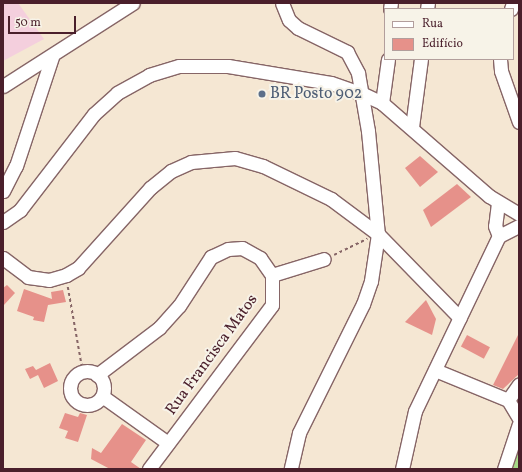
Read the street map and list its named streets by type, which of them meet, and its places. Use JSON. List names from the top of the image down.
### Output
{
  "streets": {
    "street": ["Rua Francisca Matos"]
  },
  "places": ["BR Posto 902"],
  "legend": ["Rua", "Edifício"],
  "scale_bar": "50 m"
}
